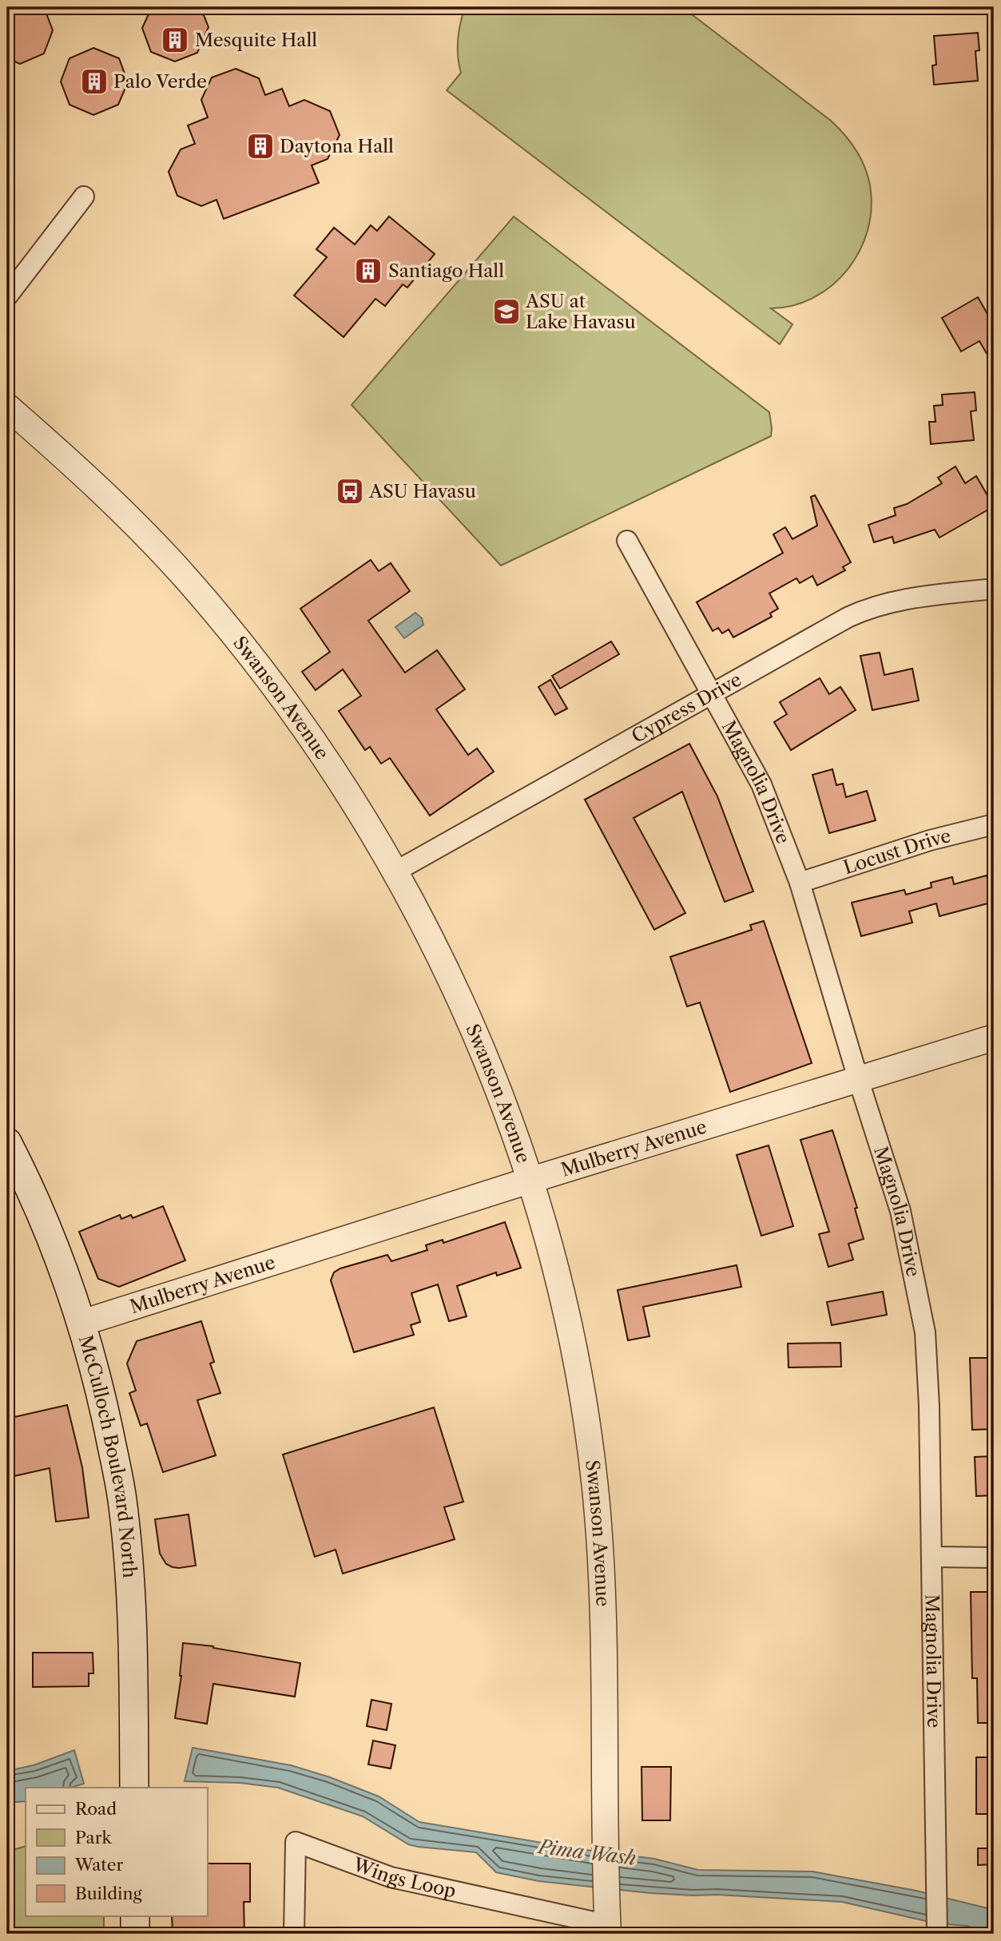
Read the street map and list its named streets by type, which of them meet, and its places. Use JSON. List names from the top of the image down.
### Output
{
  "streets": {
    "main road": ["McCulloch Boulevard North"],
    "street": [
      "Swanson Avenue",
      "Cypress Drive",
      "Magnolia Drive",
      "Locust Drive",
      "Mulberry Avenue",
      "Wings Loop"
    ]
  },
  "crossings": [
    ["Swanson Avenue", "Cypress Drive"],
    ["Swanson Avenue", "Mulberry Avenue"],
    ["Swanson Avenue", "Wings Loop"],
    ["Cypress Drive", "Magnolia Drive"],
    ["Magnolia Drive", "Locust Drive"],
    ["Magnolia Drive", "Mulberry Avenue"],
    ["Mulberry Avenue", "McCulloch Boulevard North"]
  ],
  "water": ["Pima Wash"],
  "places": {
    "building": [
      "Mesquite Hall",
      "Palo Verde",
      "Daytona Hall",
      "Santiago Hall"
    ],
    "school or university": ["ASU at Lake Havasu"],
    "bus stop": ["ASU Havasu"]
  },
  "legend": [
    "Road",
    "Park",
    "Water",
    "Building"
  ]
}
